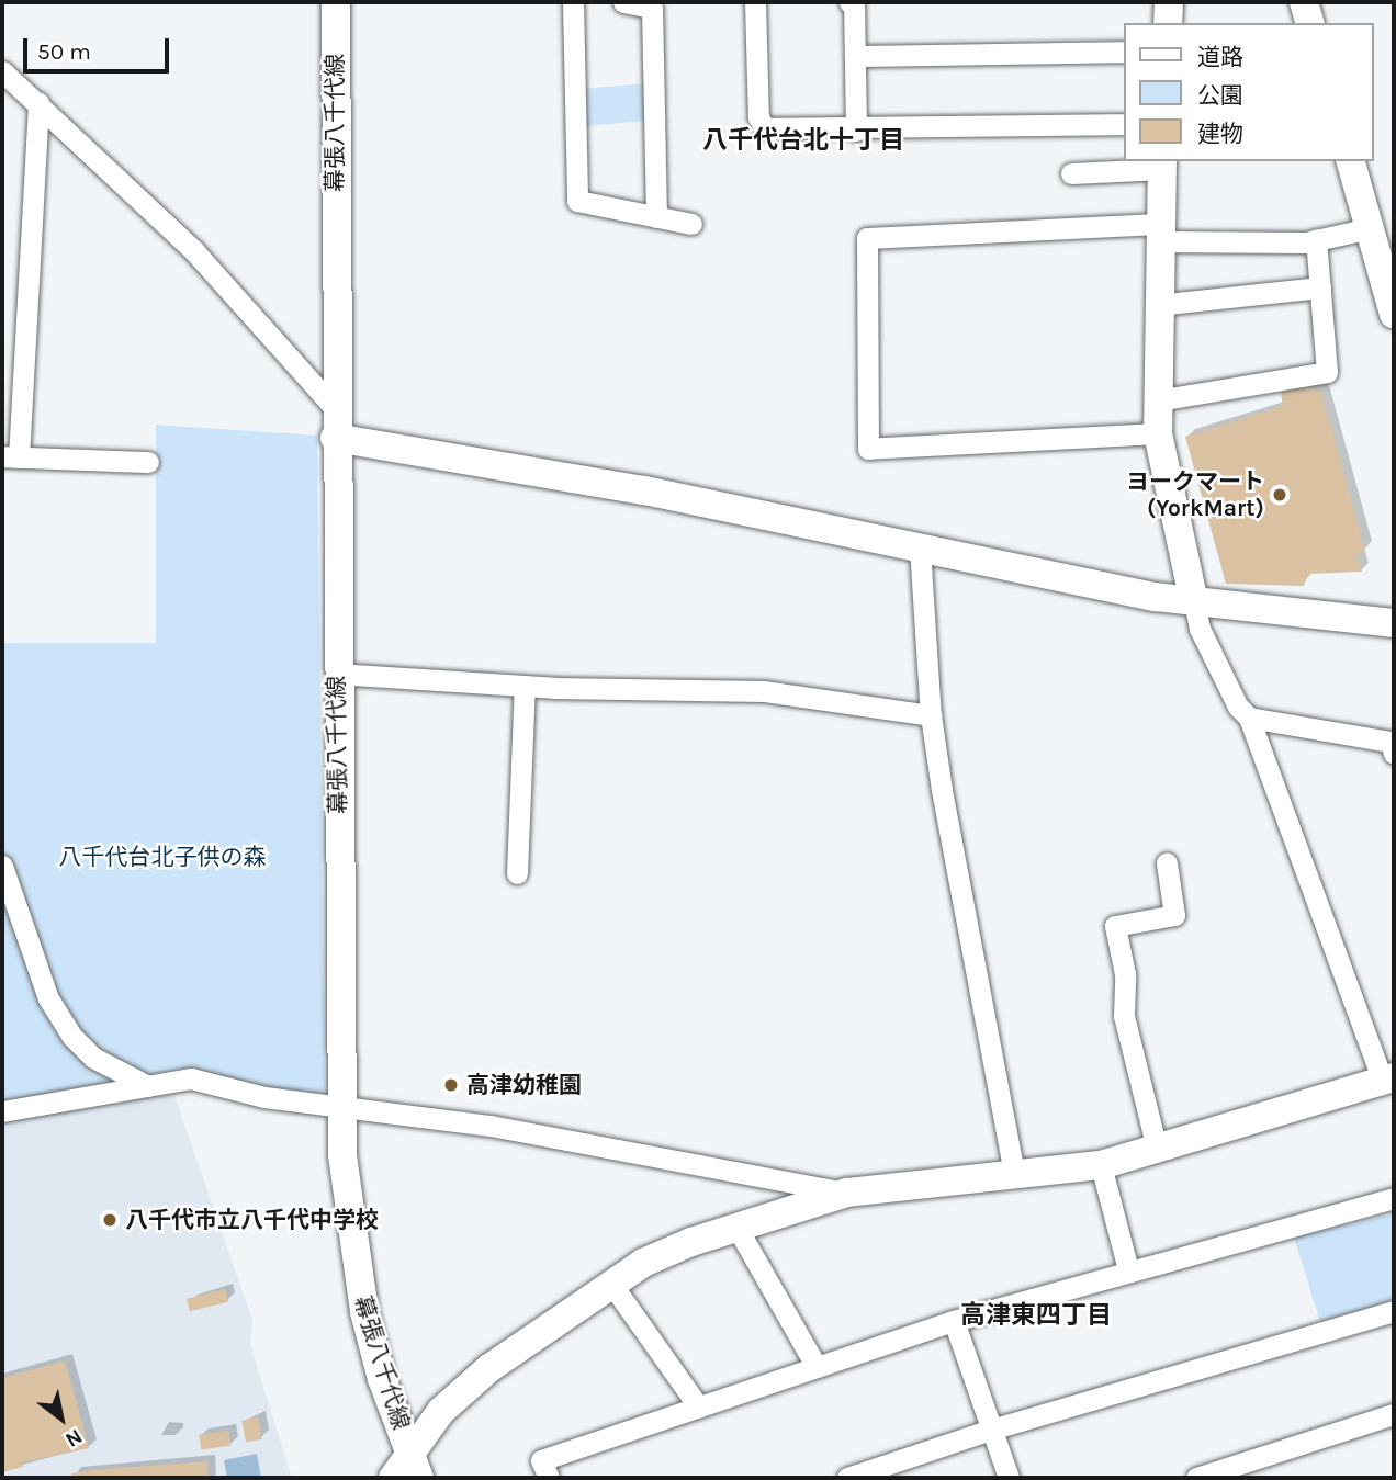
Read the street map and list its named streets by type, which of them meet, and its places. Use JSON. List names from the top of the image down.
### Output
{
  "streets": {
    "street": ["幕張八千代線"]
  },
  "districts": ["八千代台北十丁目", "高津東四丁目"],
  "parks": ["八千代台北子供の森"],
  "places": ["ヨークマート (YorkMart)", "高津幼稚園", "八千代市立八千代中学校"],
  "legend": ["道路", "公園", "建物"],
  "scale_bar": "50 m",
  "north": "bottom right"
}
